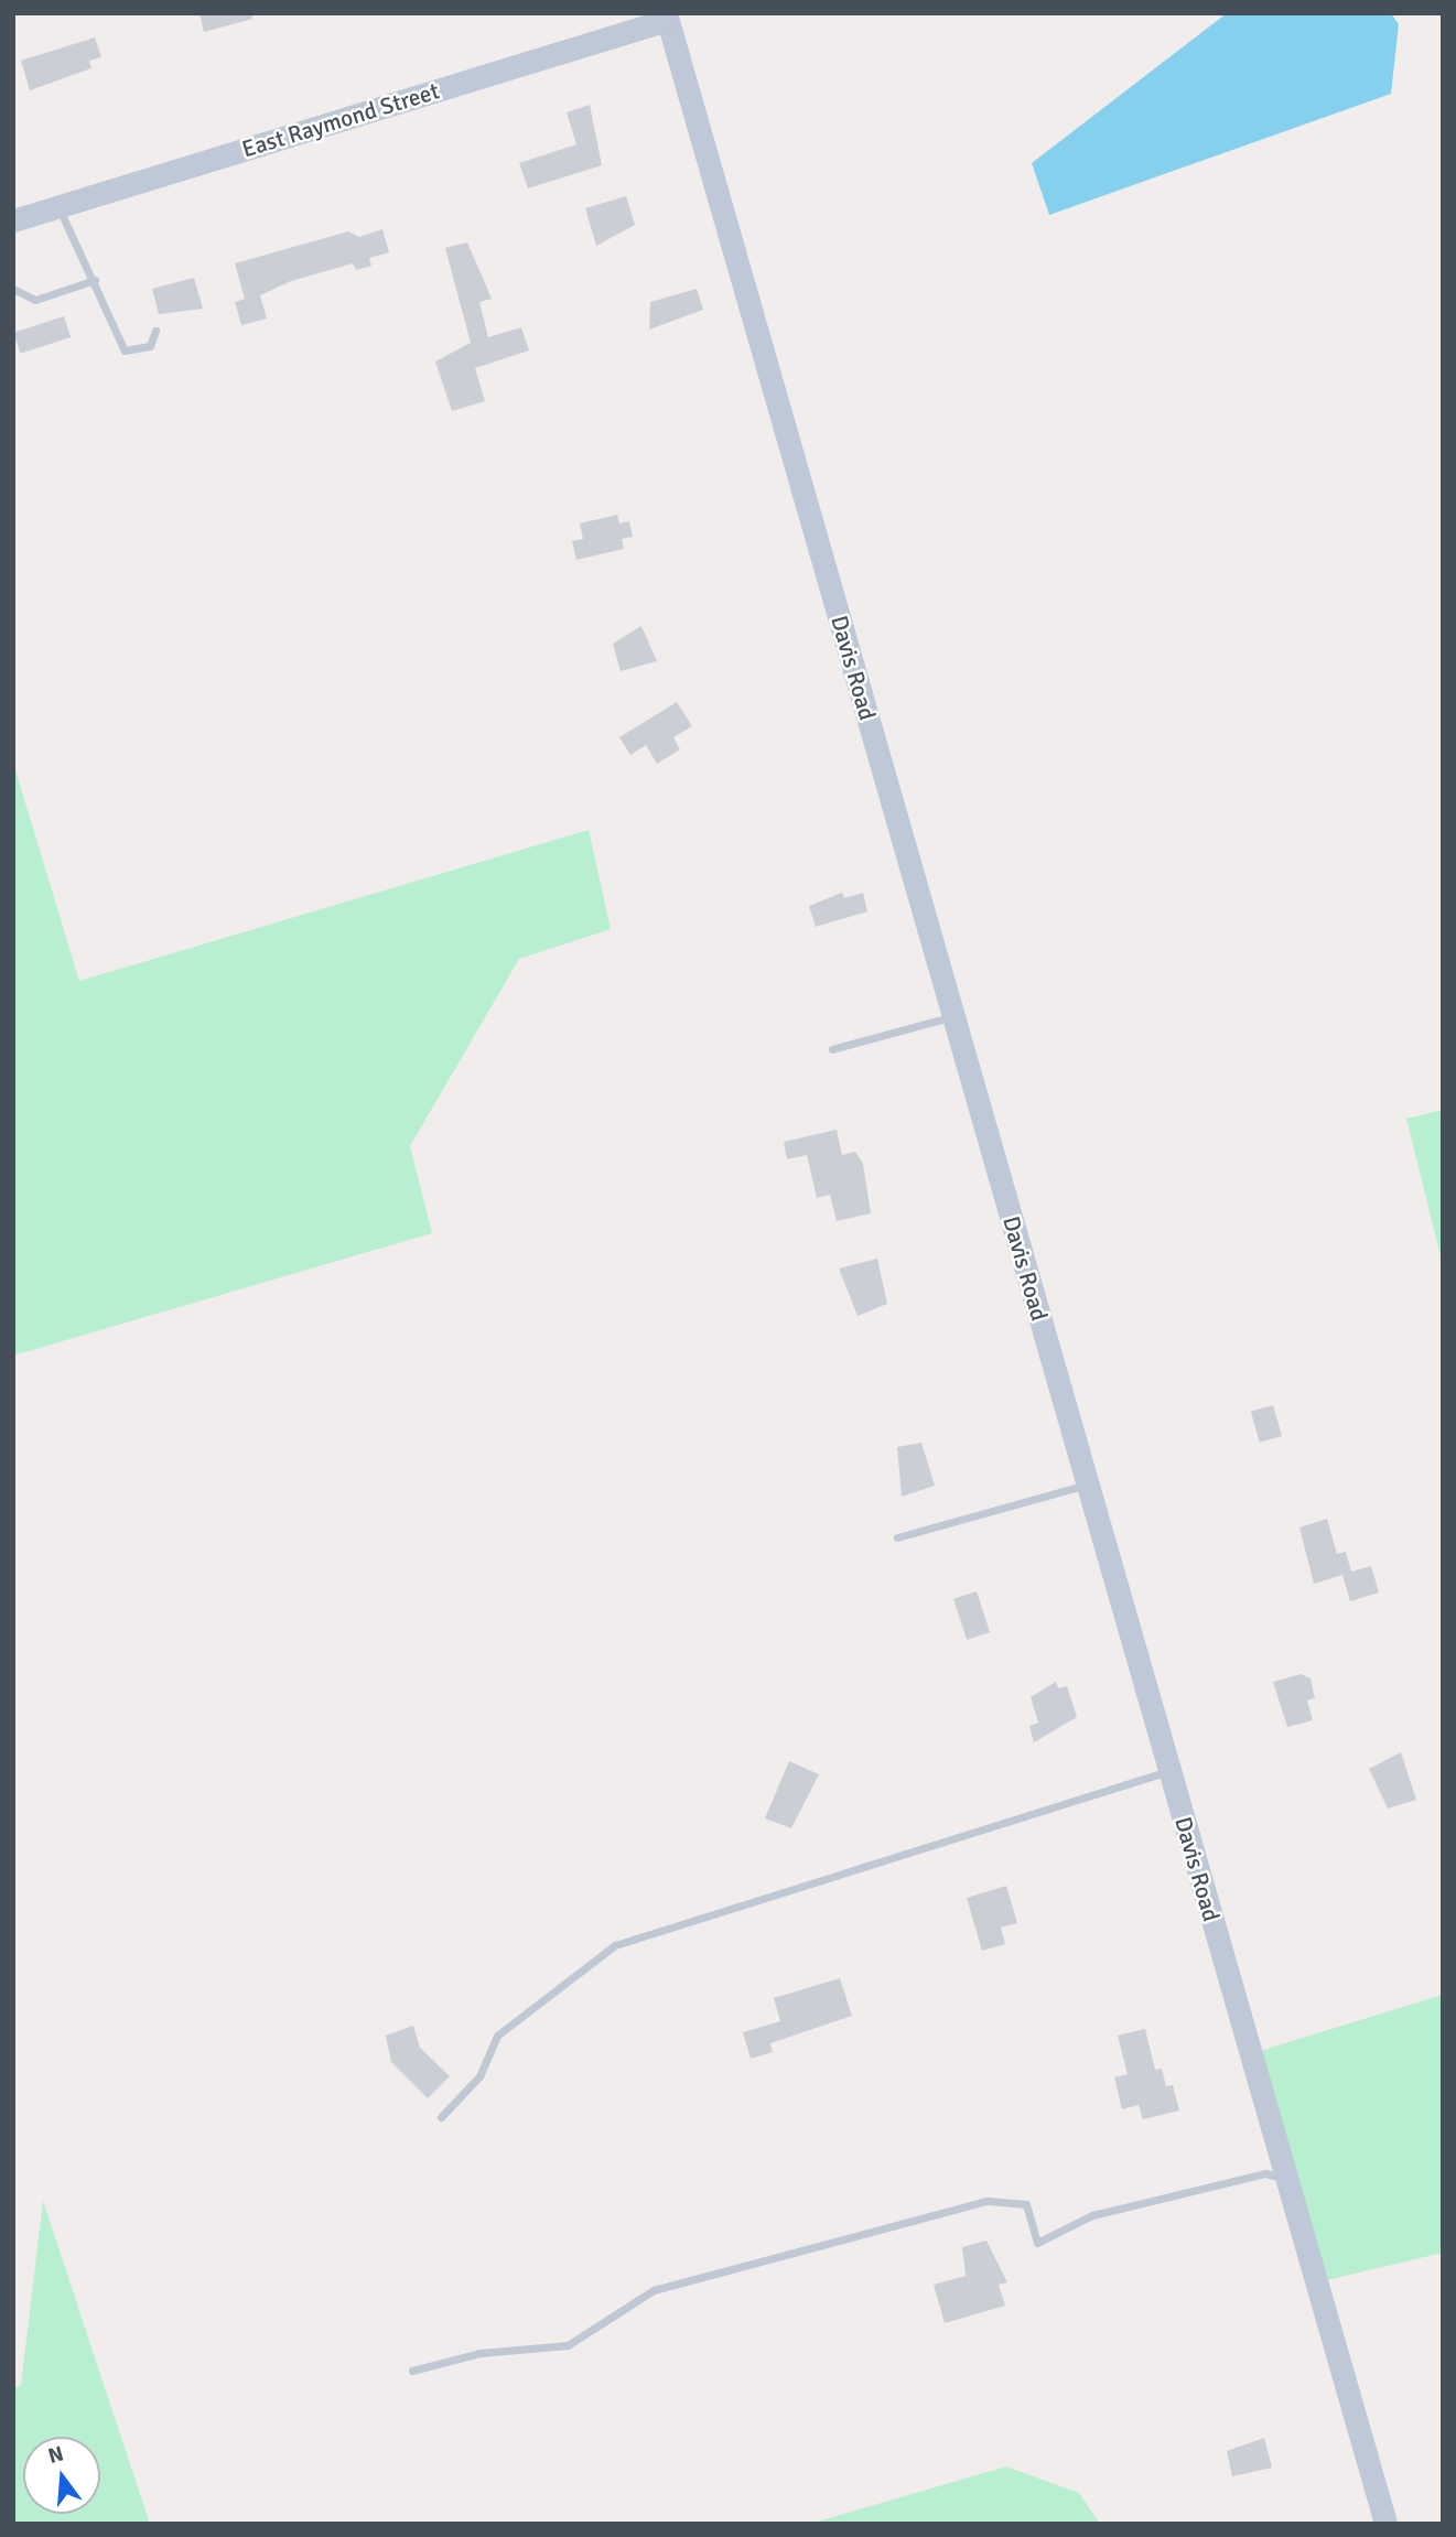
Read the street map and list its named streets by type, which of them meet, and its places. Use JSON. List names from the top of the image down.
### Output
{
  "streets": {
    "street": ["East Raymond Street", "Davis Road"]
  },
  "crossings": [
    ["East Raymond Street", "Davis Road"]
  ],
  "north": "top"
}
